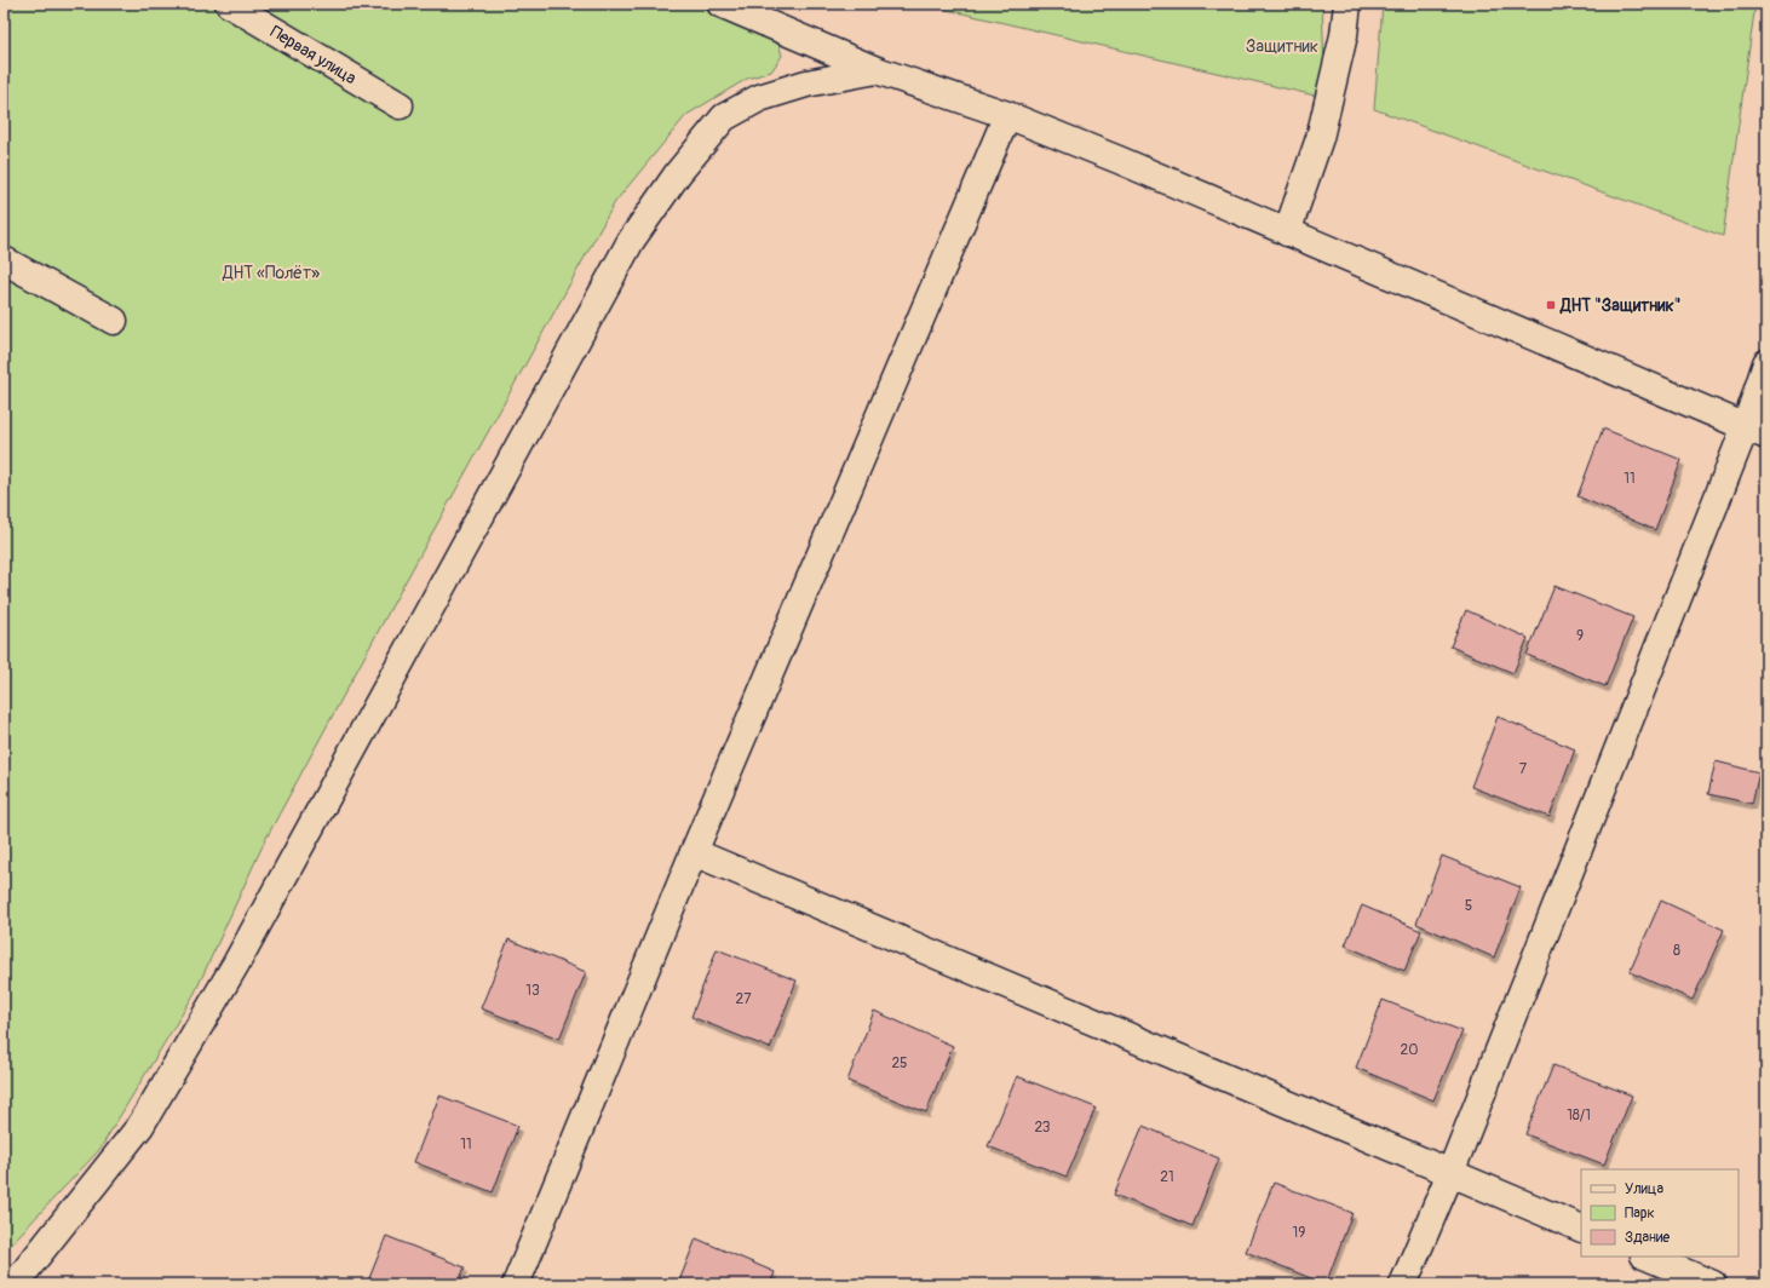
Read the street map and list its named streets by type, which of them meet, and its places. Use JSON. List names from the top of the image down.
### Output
{
  "streets": {
    "street": ["Первая улица"]
  },
  "parks": ["Защитник", "ДНТ «Полёт»"],
  "places": {
    "transit": ["ДНТ \"Защитник\""]
  },
  "house_numbers": [
    "11",
    "9",
    "7",
    "5",
    "8",
    "13",
    "27",
    "20",
    "25",
    "18/1",
    "23",
    "11",
    "21",
    "19"
  ],
  "legend": ["Улица", "Парк", "Здание"]
}
